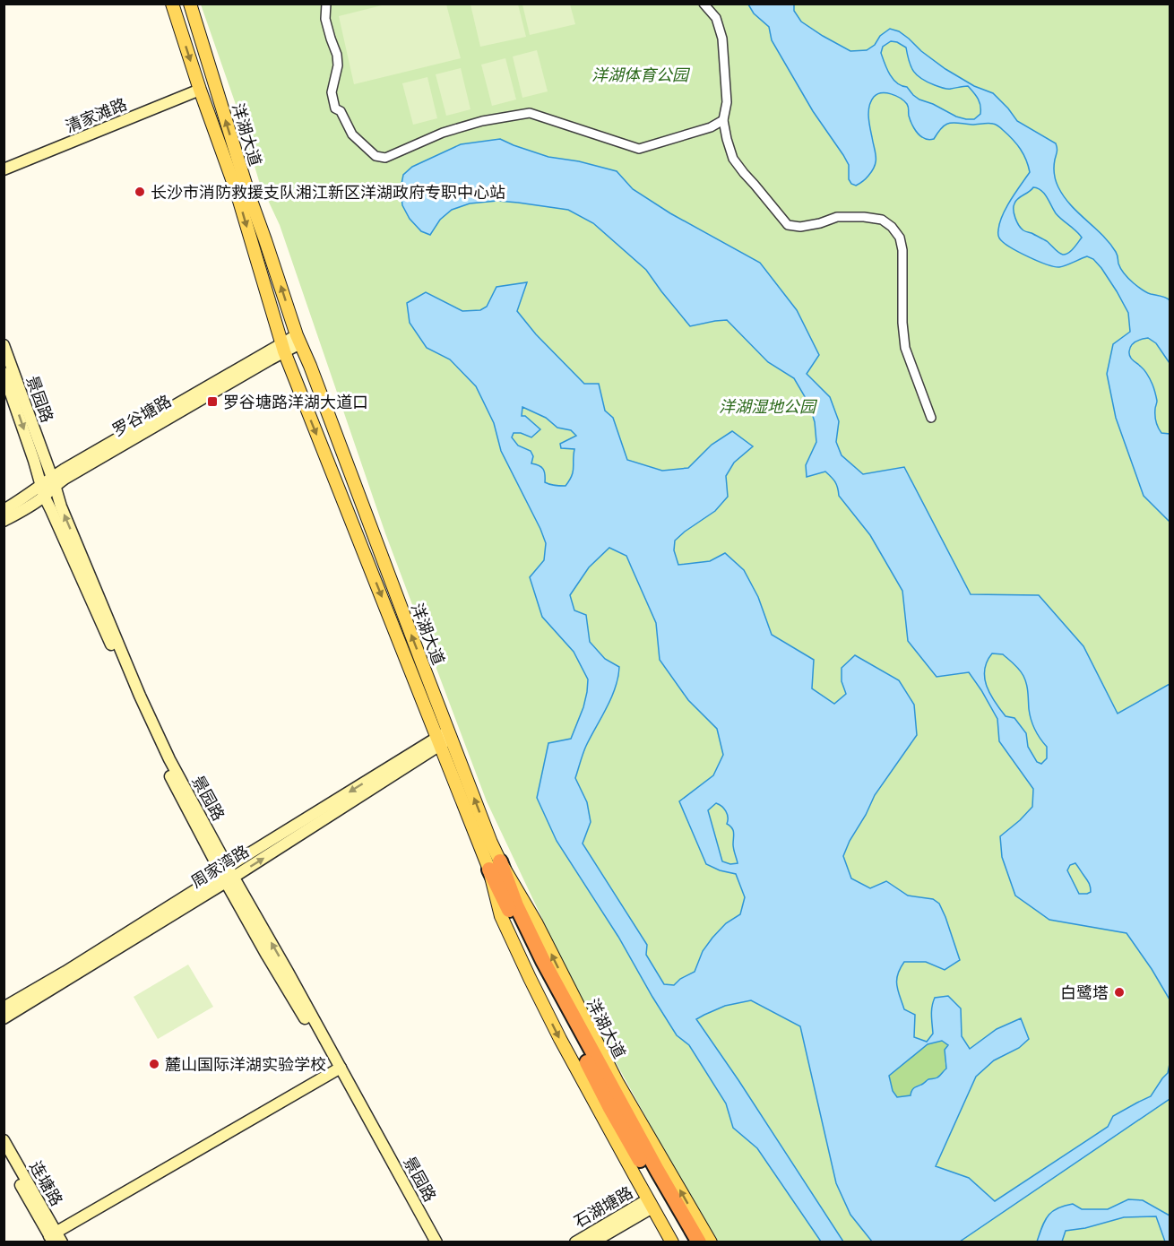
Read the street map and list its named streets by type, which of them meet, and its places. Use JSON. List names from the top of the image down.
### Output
{
  "streets": {
    "main road": [
      "清家滩路",
      "洋湖大道",
      "景园路",
      "罗谷塘路",
      "周家湾路",
      "连塘路",
      "石湖塘路"
    ]
  },
  "crossings": [
    ["清家滩路", "洋湖大道"],
    ["洋湖大道", "罗谷塘路"],
    ["洋湖大道", "周家湾路"],
    ["洋湖大道", "石湖塘路"],
    ["景园路", "罗谷塘路"],
    ["景园路", "周家湾路"]
  ],
  "parks": ["洋湖体育公园", "洋湖湿地公园"],
  "places": {
    "other": ["长沙市消防救援支队湘江新区洋湖政府专职中心站", "白鹭塔", "麓山国际洋湖实验学校"],
    "transit": ["罗谷塘路洋湖大道口"]
  }
}
